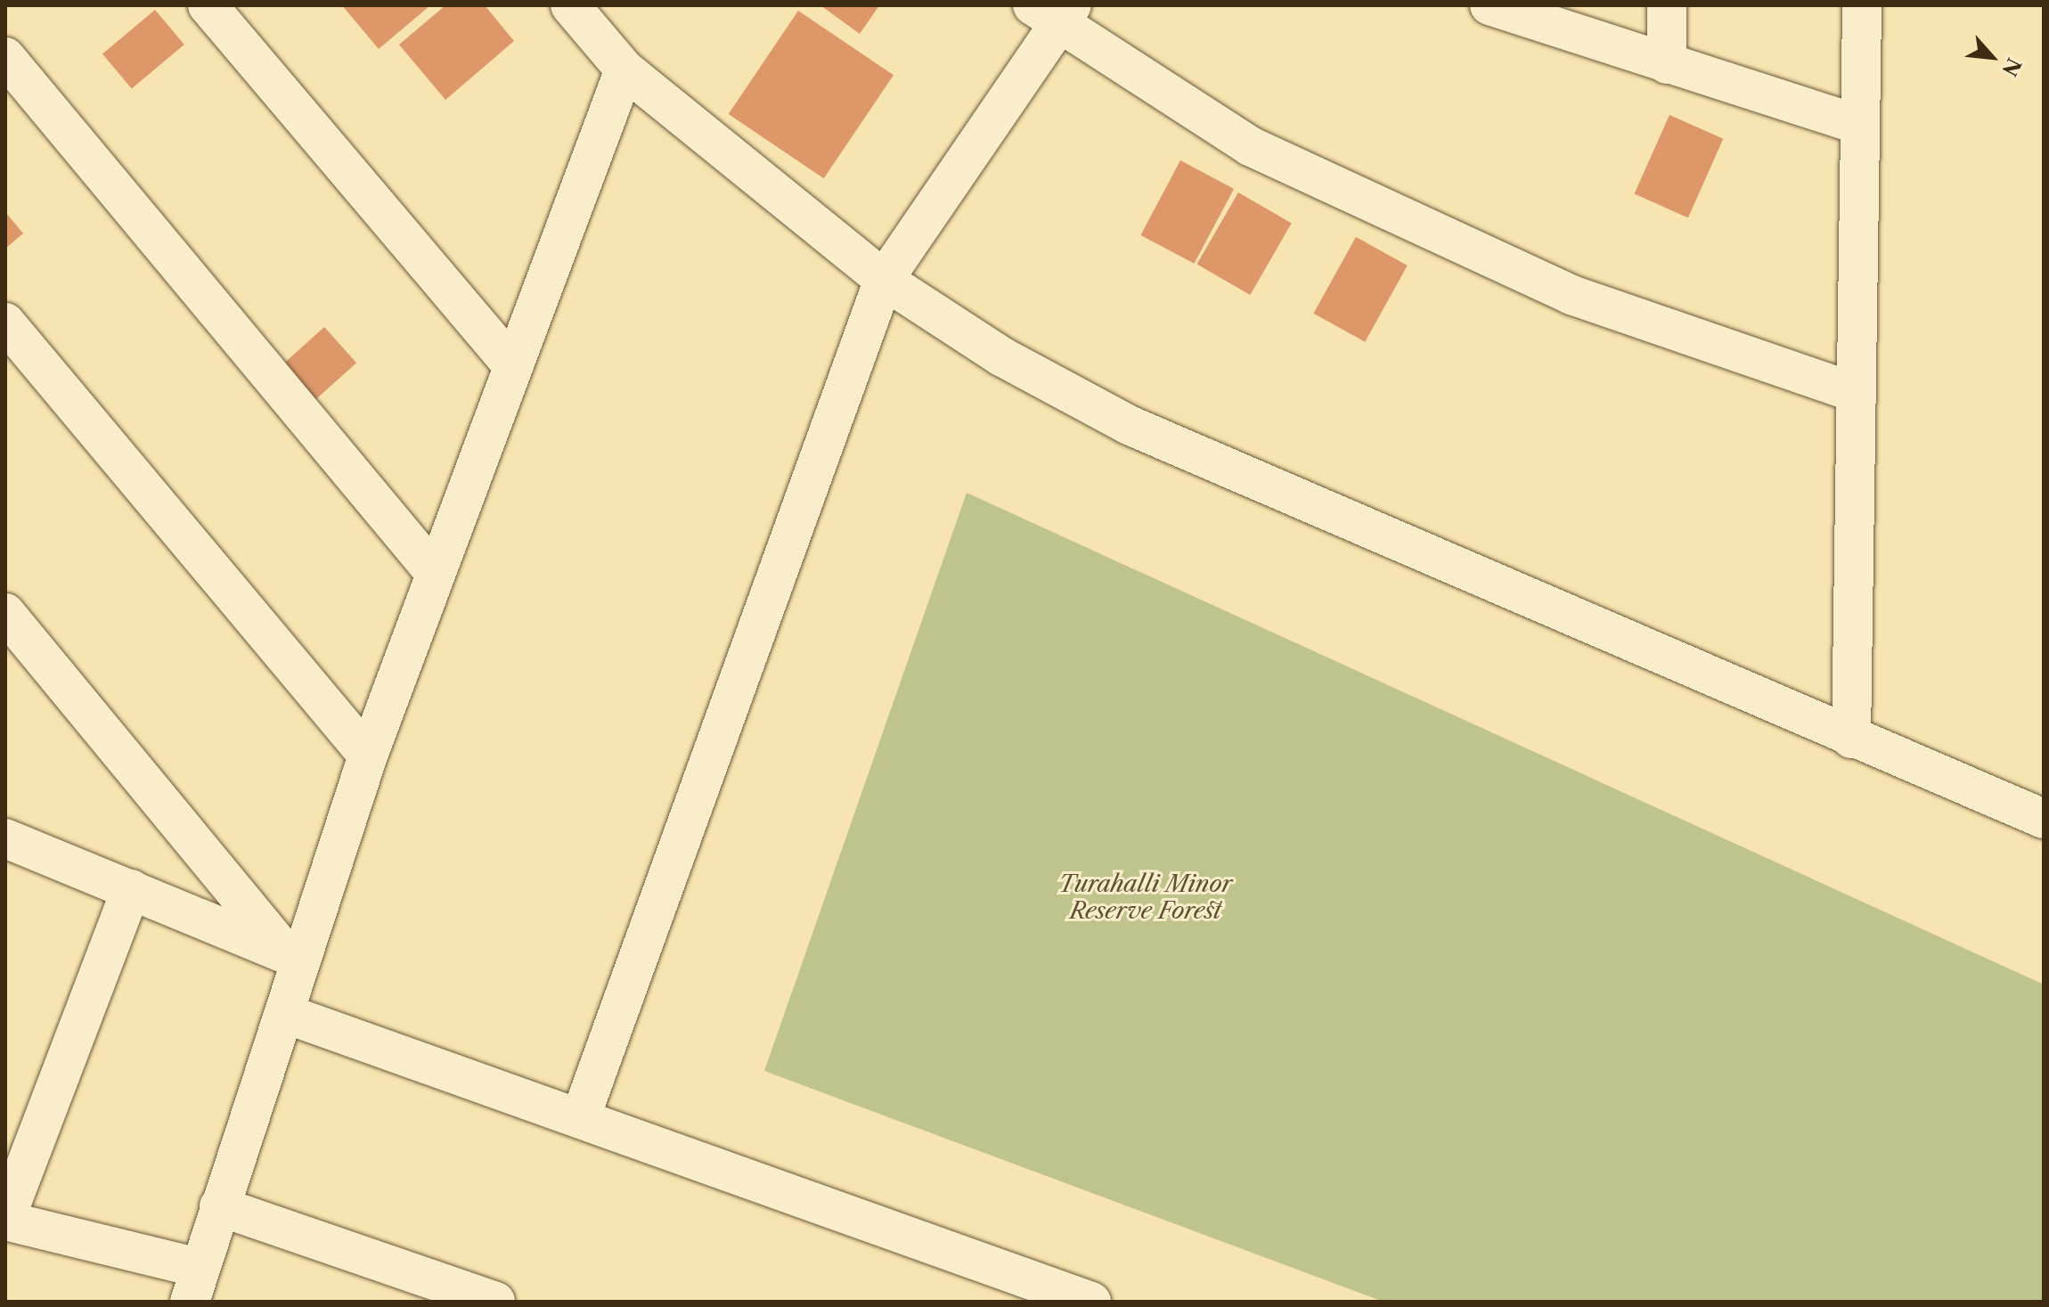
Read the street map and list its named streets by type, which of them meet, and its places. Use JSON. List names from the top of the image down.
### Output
{
  "parks": ["Turahalli Minor Reserve Forest"],
  "north": "bottom right"
}
